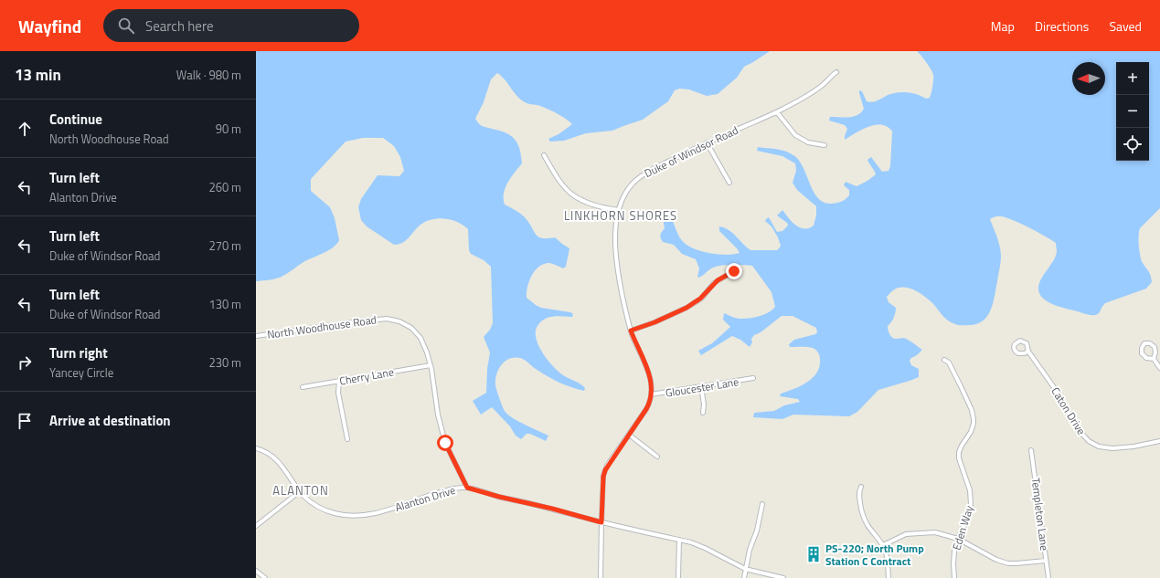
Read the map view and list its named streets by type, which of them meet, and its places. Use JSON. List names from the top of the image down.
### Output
{
  "streets": {
    "street": [
      "Duke of Windsor Road",
      "North Woodhouse Road",
      "Cherry Lane",
      "Gloucester Lane",
      "Caton Drive",
      "Alanton Drive",
      "Templeton Lane",
      "Eden Way"
    ]
  },
  "crossings": [
    ["Duke of Windsor Road", "Gloucester Lane"],
    ["Duke of Windsor Road", "Alanton Drive"],
    ["North Woodhouse Road", "Cherry Lane"],
    ["North Woodhouse Road", "Alanton Drive"]
  ],
  "districts": ["LINKHORN SHORES", "ALANTON"],
  "places": {
    "building": ["PS-220; North Pump Station C Contract"]
  },
  "north": "left",
  "page": {
    "header": "Wayfind",
    "search": "Search here",
    "nav": ["Map", "Directions", "Saved"],
    "heading": ["13 min", "Walk · 980 m"],
    "map_buttons": ["+", "−"],
    "list": [
      ["Continue", "North Woodhouse Road", "90 m"],
      ["Turn left", "Alanton Drive", "260 m"],
      ["Turn left", "Duke of Windsor Road", "270 m"],
      ["Turn left", "Duke of Windsor Road", "130 m"],
      ["Turn right", "Yancey Circle", "230 m"],
      "Arrive at destination"
    ]
  }
}
